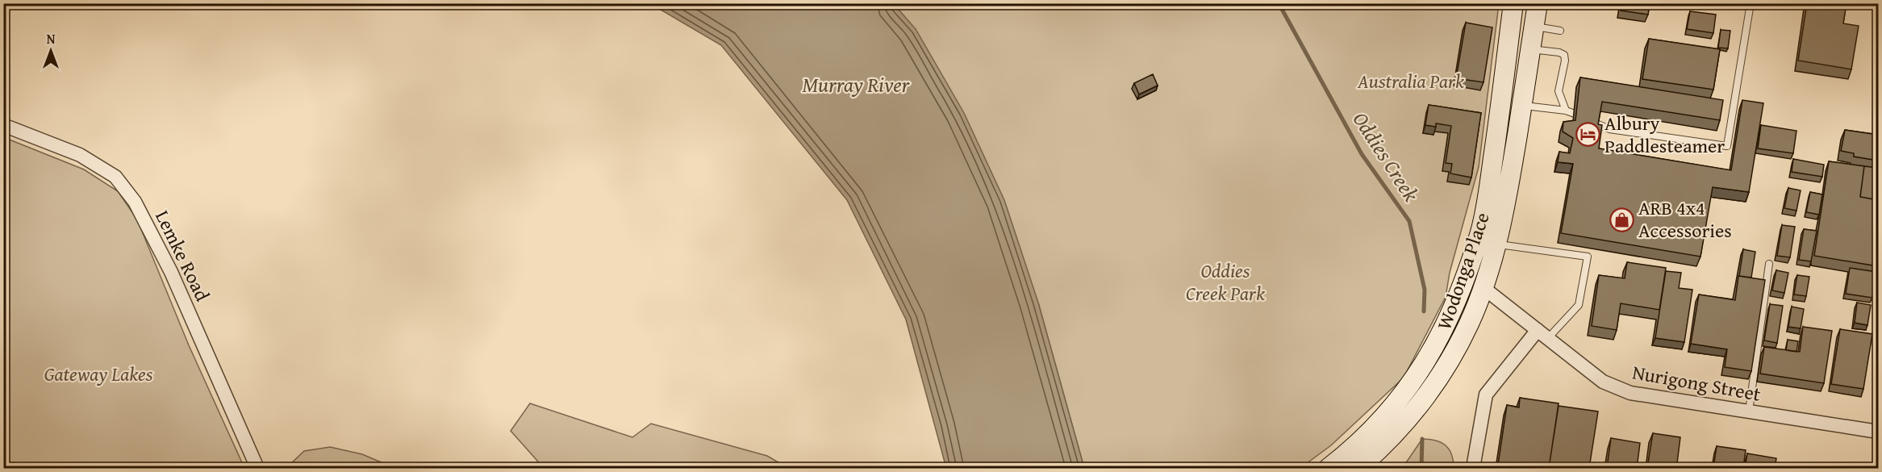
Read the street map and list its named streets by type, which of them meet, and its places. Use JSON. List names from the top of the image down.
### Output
{
  "streets": {
    "main road": ["Wodonga Place"],
    "street": ["Lemke Road", "Nurigong Street"]
  },
  "crossings": [
    ["Wodonga Place", "Nurigong Street"]
  ],
  "water": ["Murray River", "Oddies Creek"],
  "parks": ["Australia Park", "Oddies Creek Park", "Gateway Lakes"],
  "places": {
    "hotel": ["Albury Paddlesteamer"],
    "shop": ["ARB 4x4 Accessories"]
  },
  "north": "top"
}
